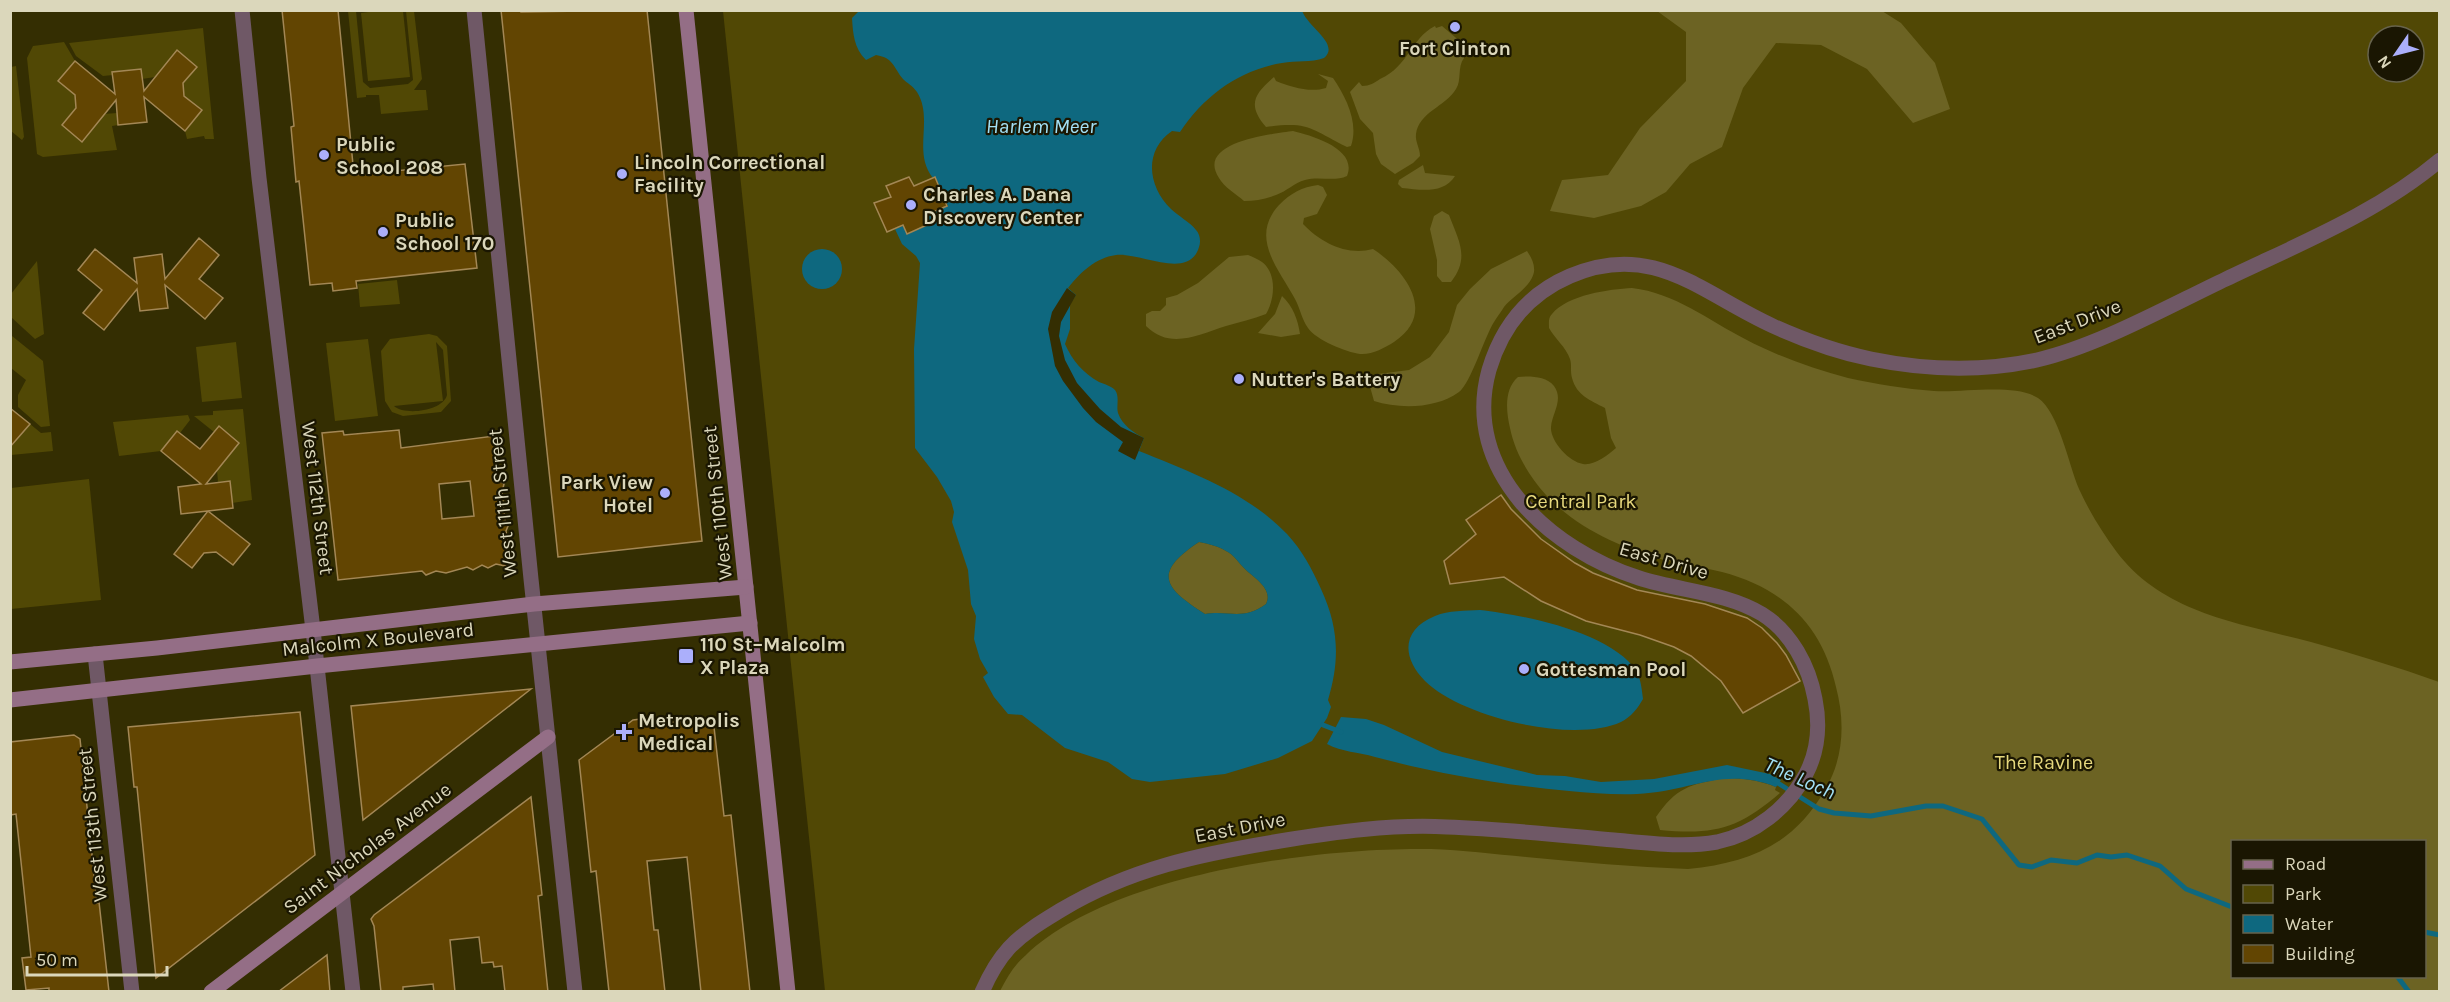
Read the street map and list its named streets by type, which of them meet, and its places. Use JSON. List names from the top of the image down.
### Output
{
  "streets": {
    "main road": ["West 110th Street", "Malcolm X Boulevard", "Saint Nicholas Avenue"],
    "street": [
      "East Drive",
      "West 112th Street",
      "West 111th Street",
      "West 113th Street"
    ]
  },
  "crossings": [
    ["West 112th Street", "Malcolm X Boulevard"],
    ["West 112th Street", "Saint Nicholas Avenue"],
    ["West 111th Street", "Malcolm X Boulevard"],
    ["West 111th Street", "Saint Nicholas Avenue"],
    ["West 110th Street", "Malcolm X Boulevard"],
    ["Malcolm X Boulevard", "West 113th Street"]
  ],
  "water": ["Harlem Meer", "The Loch"],
  "parks": ["Central Park", "The Ravine"],
  "places": {
    "other": [
      "Fort Clinton",
      "Public School 208",
      "Lincoln Correctional Facility",
      "Charles A. Dana Discovery Center",
      "Public School 170",
      "Nutter's Battery",
      "Park View Hotel",
      "Gottesman Pool"
    ],
    "transit": ["110 St–Malcolm X Plaza"],
    "health": ["Metropolis Medical"]
  },
  "legend": [
    "Road",
    "Park",
    "Water",
    "Building"
  ],
  "scale_bar": "50 m",
  "north": "bottom left"
}
